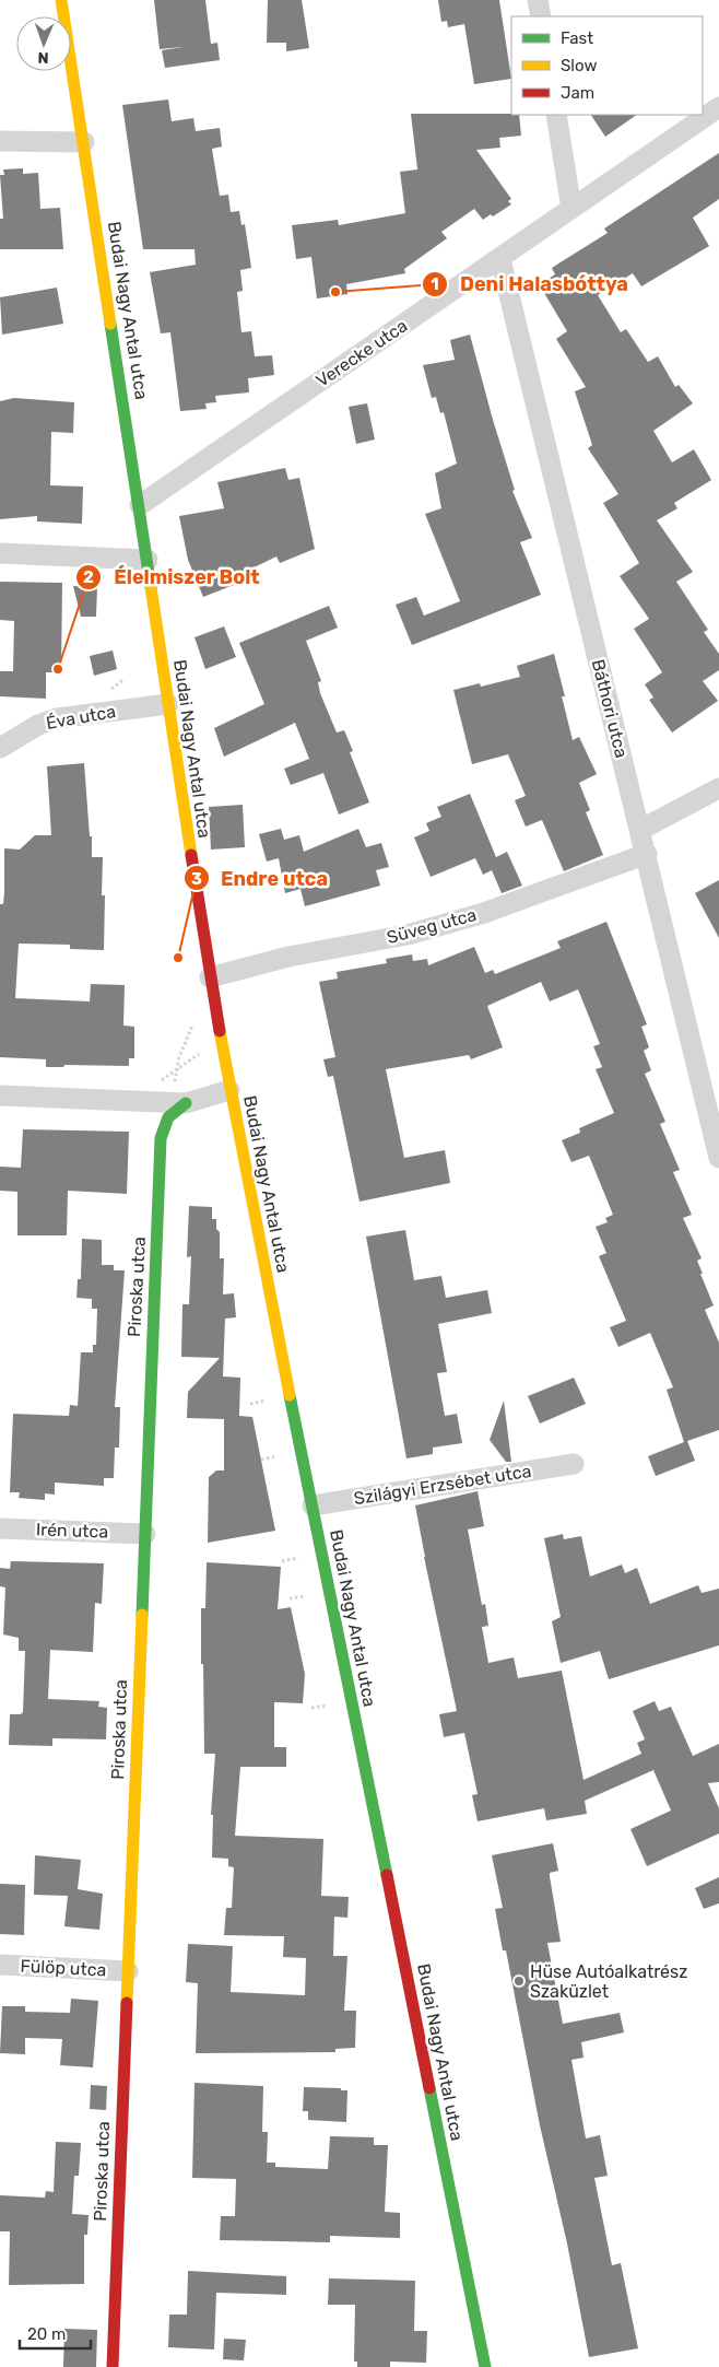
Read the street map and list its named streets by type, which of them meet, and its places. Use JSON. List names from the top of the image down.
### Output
{
  "streets": {
    "street": [
      "Budai Nagy Antal utca",
      "Verecke utca",
      "Báthori utca",
      "Éva utca",
      "Süveg utca",
      "Piroska utca",
      "Szilágyi Erzsébet utca",
      "Irén utca",
      "Fülöp utca"
    ]
  },
  "crossings": [
    ["Budai Nagy Antal utca", "Verecke utca"],
    ["Budai Nagy Antal utca", "Éva utca"],
    ["Budai Nagy Antal utca", "Süveg utca"],
    ["Budai Nagy Antal utca", "Szilágyi Erzsébet utca"],
    ["Verecke utca", "Báthori utca"],
    ["Báthori utca", "Süveg utca"],
    ["Piroska utca", "Irén utca"],
    ["Piroska utca", "Fülöp utca"]
  ],
  "places": [
    "Deni Halasbóttya",
    "Élelmiszer Bolt",
    "Endre utca",
    "Hüse Autóalkatrész Szaküzlet"
  ],
  "legend": ["Fast", "Slow", "Jam"],
  "scale_bar": "20 m",
  "north": "bottom"
}
